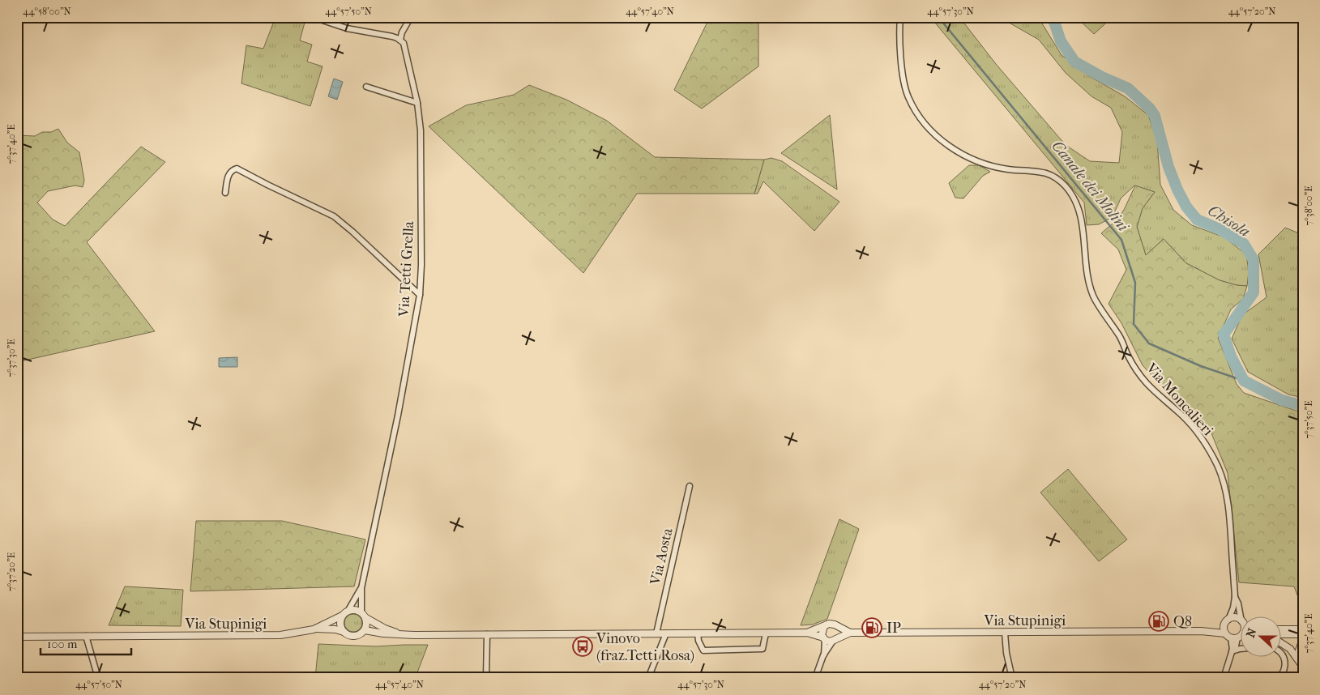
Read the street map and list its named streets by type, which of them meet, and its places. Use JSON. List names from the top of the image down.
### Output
{
  "streets": {
    "street": [
      "Via Tetti Grella",
      "Via Moncalieri",
      "Via Aosta",
      "Via Stupinigi"
    ]
  },
  "crossings": [
    ["Via Tetti Grella", "Via Stupinigi"],
    ["Via Moncalieri", "Via Stupinigi"],
    ["Via Aosta", "Via Stupinigi"]
  ],
  "water": ["Canale dei Molini", "Chisola"],
  "places": {
    "fuel station": ["Q8", "IP"],
    "bus stop": ["Vinovo (fraz.Tetti Rosa)"]
  },
  "scale_bar": "100 m",
  "north": "left",
  "coordinates": [
    "44°58'00\"N",
    "44°57'50\"N",
    "44°57'40\"N",
    "44°57'30\"N",
    "44°57'20\"N",
    "7°37'40\"E",
    "7°38'00\"E",
    "7°37'30\"E",
    "7°37'50\"E",
    "7°37'20\"E"
  ]
}
